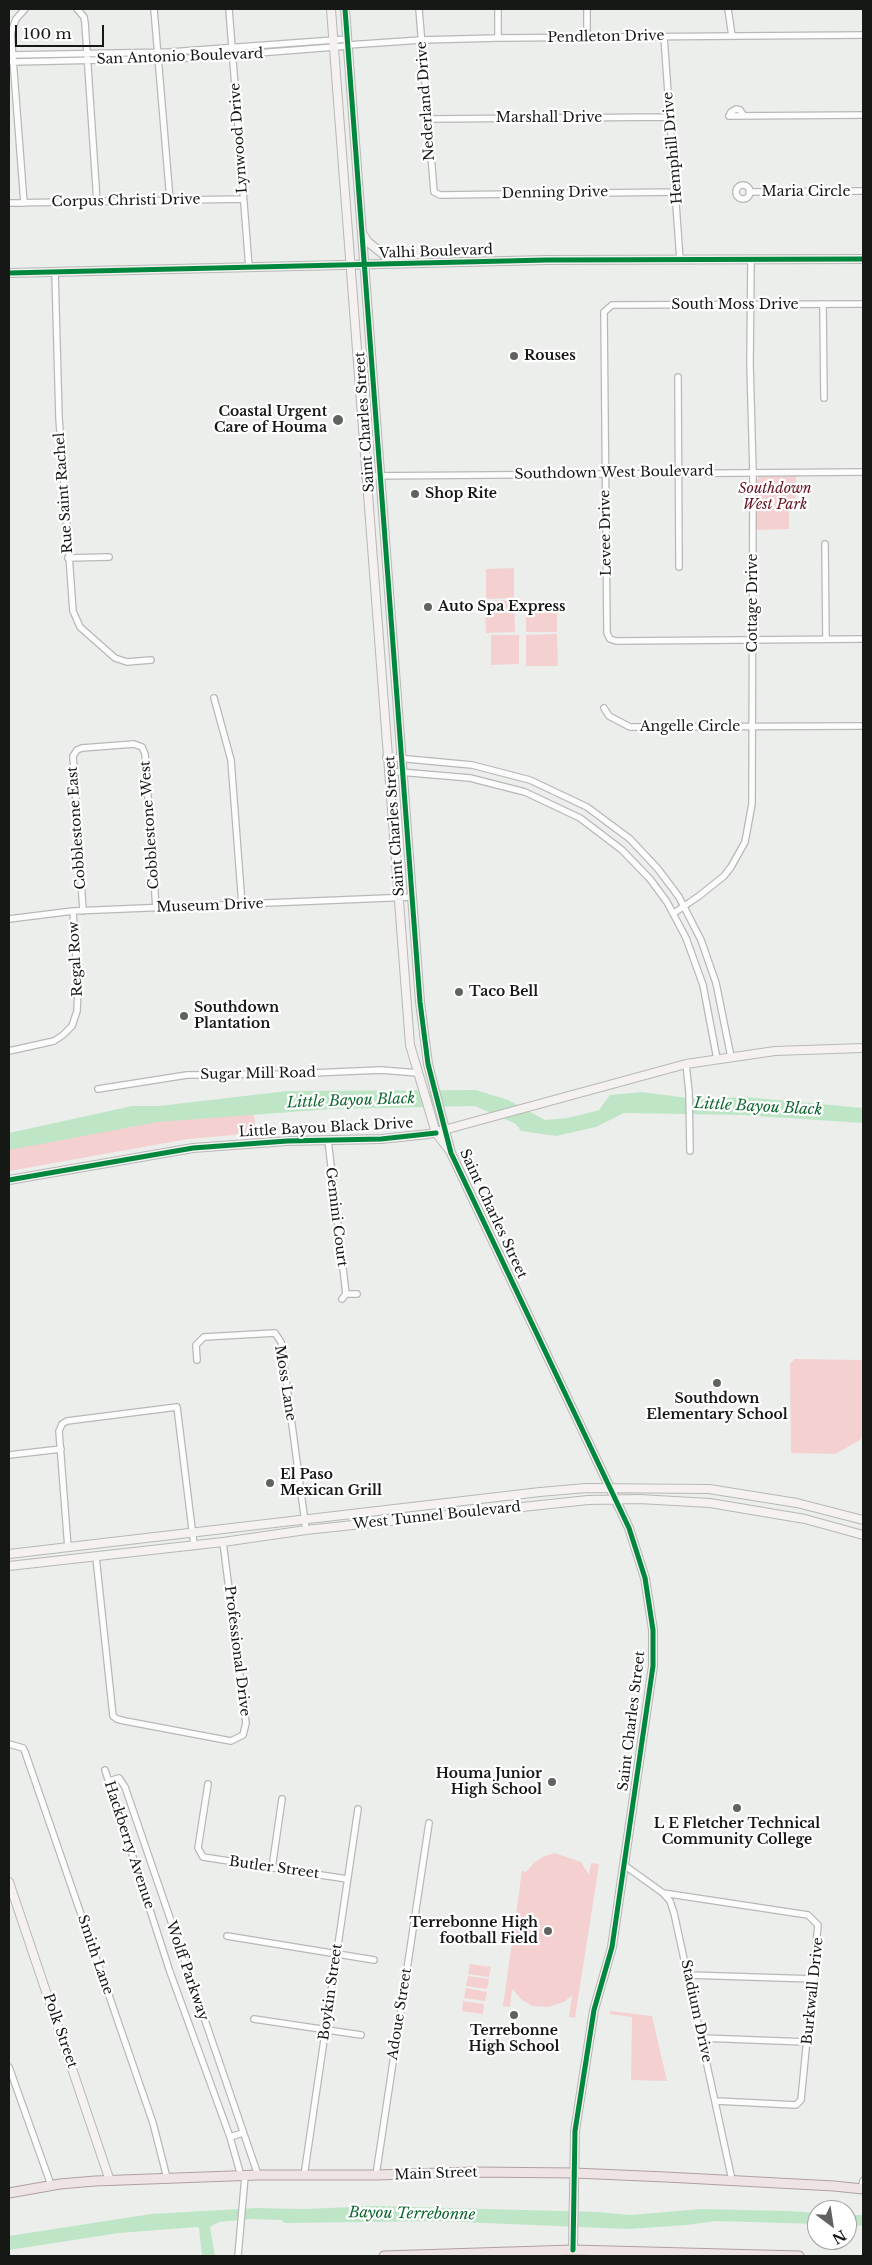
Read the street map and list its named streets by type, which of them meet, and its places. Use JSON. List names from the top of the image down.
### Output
{
  "streets": {
    "main road": ["Main Street"],
    "street": [
      "Pendleton Drive",
      "San Antonio Boulevard",
      "Nederland Drive",
      "Marshall Drive",
      "Lynwood Drive",
      "Hemphill Drive",
      "Maria Circle",
      "Denning Drive",
      "Corpus Christi Drive",
      "Valhi Boulevard",
      "South Moss Drive",
      "Saint Charles Street",
      "Southdown West Boulevard",
      "Rue Saint Rachel",
      "Levee Drive",
      "Cottage Drive",
      "Angelle Circle",
      "Cobblestone West",
      "Cobblestone East",
      "Museum Drive",
      "Regal Row",
      "Sugar Mill Road",
      "Little Bayou Black Drive",
      "Gemini Court",
      "Moss Lane",
      "West Tunnel Boulevard",
      "Professional Drive",
      "Hackberry Avenue",
      "Butler Street",
      "Smith Lane",
      "Wolff Parkway",
      "Burkwall Drive",
      "Boykin Street",
      "Stadium Drive",
      "Adoue Street",
      "Polk Street"
    ]
  },
  "crossings": [
    ["Pendleton Drive", "San Antonio Boulevard"],
    ["Pendleton Drive", "Nederland Drive"],
    ["Pendleton Drive", "Hemphill Drive"],
    ["Pendleton Drive", "Saint Charles Street"],
    ["San Antonio Boulevard", "Lynwood Drive"],
    ["San Antonio Boulevard", "Saint Charles Street"],
    ["Nederland Drive", "Marshall Drive"],
    ["Nederland Drive", "Denning Drive"],
    ["Marshall Drive", "Hemphill Drive"],
    ["Lynwood Drive", "Corpus Christi Drive"],
    ["Lynwood Drive", "Valhi Boulevard"],
    ["Hemphill Drive", "Denning Drive"],
    ["Hemphill Drive", "Valhi Boulevard"],
    ["Valhi Boulevard", "Saint Charles Street"],
    ["Valhi Boulevard", "Rue Saint Rachel"],
    ["Valhi Boulevard", "Cottage Drive"],
    ["South Moss Drive", "Levee Drive"],
    ["South Moss Drive", "Cottage Drive"],
    ["Saint Charles Street", "Southdown West Boulevard"],
    ["Saint Charles Street", "Museum Drive"],
    ["Saint Charles Street", "Sugar Mill Road"],
    ["Saint Charles Street", "Little Bayou Black Drive"],
    ["Saint Charles Street", "West Tunnel Boulevard"],
    ["Saint Charles Street", "Stadium Drive"],
    ["Saint Charles Street", "Main Street"],
    ["Southdown West Boulevard", "Levee Drive"],
    ["Southdown West Boulevard", "Cottage Drive"],
    ["Levee Drive", "Cottage Drive"],
    ["Cottage Drive", "Angelle Circle"],
    ["Cobblestone West", "Cobblestone East"],
    ["Cobblestone West", "Museum Drive"],
    ["Cobblestone East", "Museum Drive"],
    ["Museum Drive", "Regal Row"],
    ["Little Bayou Black Drive", "Gemini Court"],
    ["Moss Lane", "West Tunnel Boulevard"],
    ["West Tunnel Boulevard", "Professional Drive"],
    ["Hackberry Avenue", "Wolff Parkway"],
    ["Hackberry Avenue", "Main Street"],
    ["Butler Street", "Boykin Street"],
    ["Smith Lane", "Main Street"],
    ["Wolff Parkway", "Main Street"],
    ["Burkwall Drive", "Stadium Drive"],
    ["Boykin Street", "Main Street"],
    ["Stadium Drive", "Main Street"],
    ["Adoue Street", "Main Street"],
    ["Polk Street", "Main Street"]
  ],
  "water": ["Little Bayou Black", "Bayou Terrebonne"],
  "parks": ["Southdown West Park"],
  "places": [
    "Rouses",
    "Coastal Urgent Care of Houma",
    "Shop Rite",
    "Auto Spa Express",
    "Taco Bell",
    "Southdown Plantation",
    "Southdown Elementary School",
    "El Paso Mexican Grill",
    "Houma Junior High School",
    "L E Fletcher Technical Community College",
    "Terrebonne High football Field",
    "Terrebonne High School"
  ],
  "scale_bar": "100 m",
  "north": "bottom right"
}
